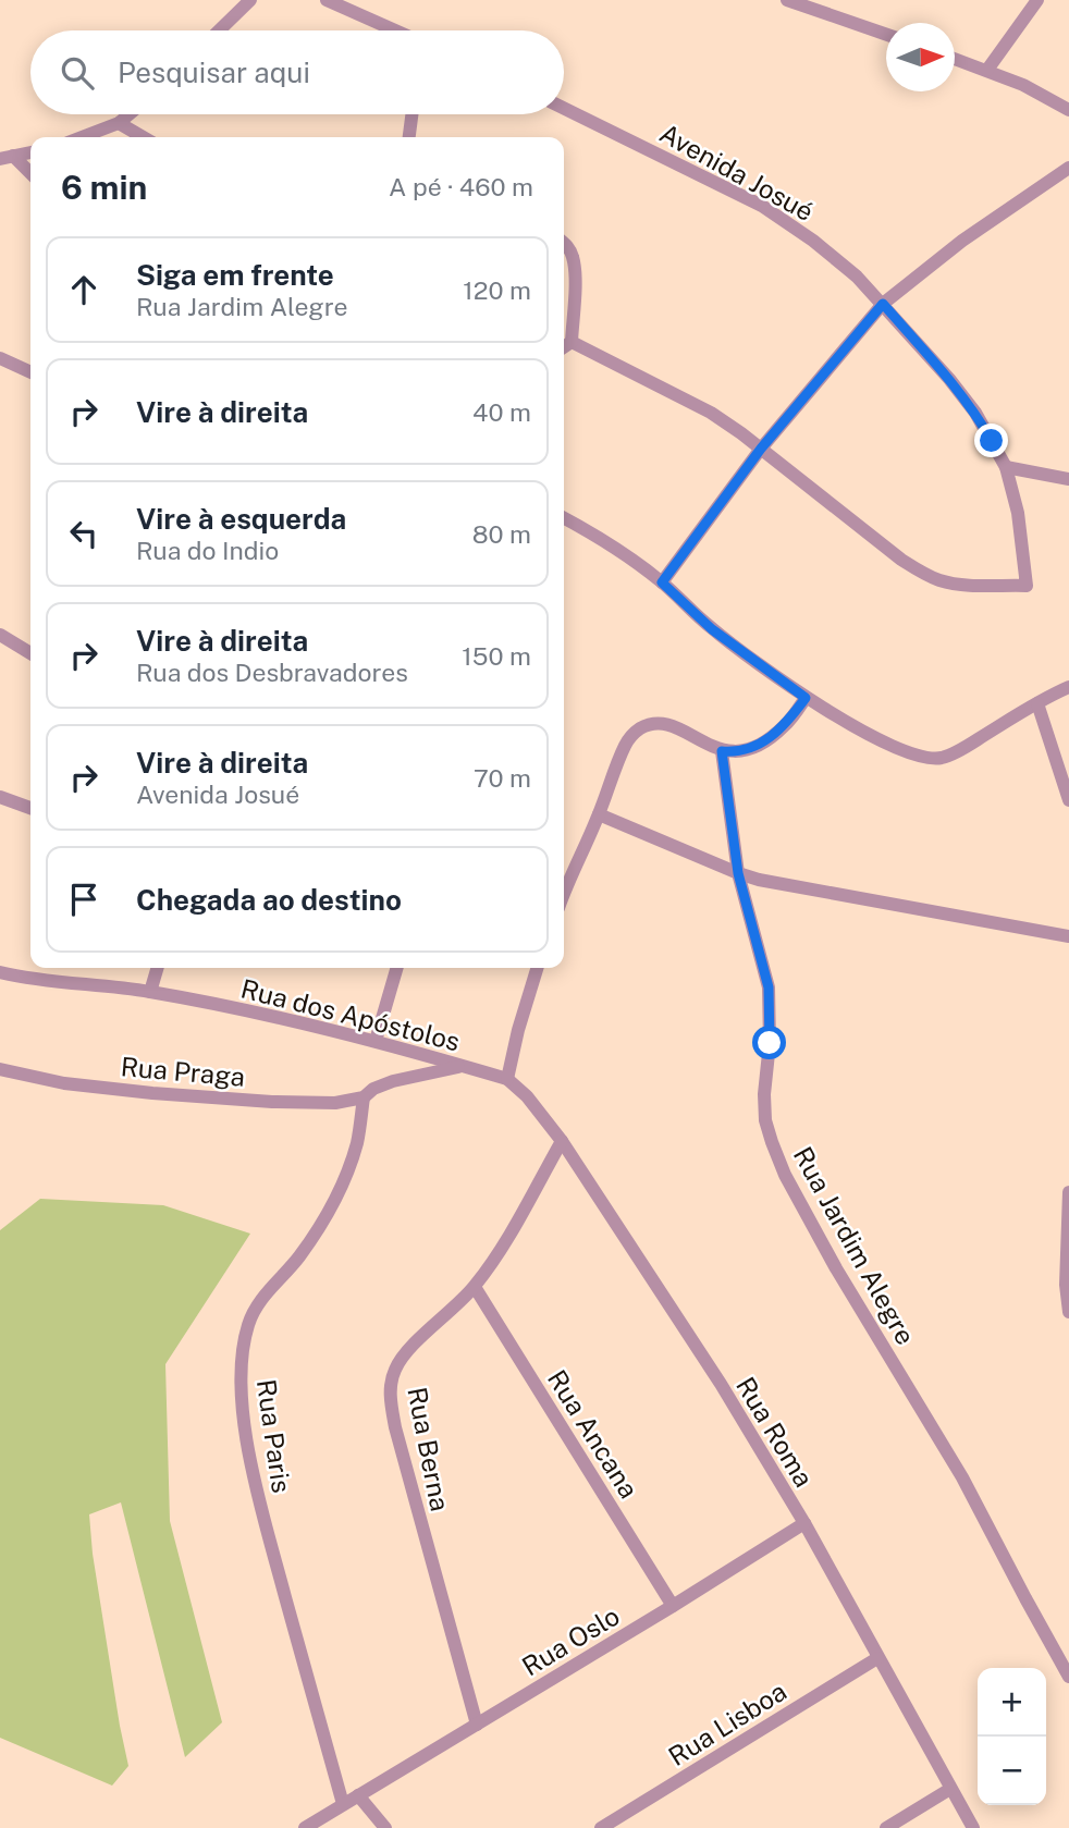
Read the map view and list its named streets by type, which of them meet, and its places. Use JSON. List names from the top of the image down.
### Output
{
  "streets": {
    "street": [
      "Avenida Josué",
      "Rua dos Apóstolos",
      "Rua Praga",
      "Rua Jardim Alegre",
      "Rua Roma",
      "Rua Ancana",
      "Rua Paris",
      "Rua Berna",
      "Rua Oslo",
      "Rua Lisboa"
    ]
  },
  "crossings": [
    ["Rua dos Apóstolos", "Rua Praga"],
    ["Rua dos Apóstolos", "Rua Roma"],
    ["Rua Praga", "Rua Paris"],
    ["Rua Roma", "Rua Berna"],
    ["Rua Roma", "Rua Oslo"],
    ["Rua Roma", "Rua Lisboa"],
    ["Rua Ancana", "Rua Berna"],
    ["Rua Ancana", "Rua Oslo"],
    ["Rua Paris", "Rua Oslo"],
    ["Rua Berna", "Rua Oslo"]
  ],
  "north": "right",
  "page": {
    "search": "Pesquisar aqui",
    "heading": ["6 min", "A pé · 460 m"],
    "list": [
      ["Siga em frente", "Rua Jardim Alegre", "120 m"],
      ["Vire à direita", "40 m"],
      ["Vire à esquerda", "Rua do Indio", "80 m"],
      ["Vire à direita", "Rua dos Desbravadores", "150 m"],
      ["Vire à direita", "Avenida Josué", "70 m"],
      "Chegada ao destino"
    ],
    "map_buttons": ["+", "−"]
  }
}
